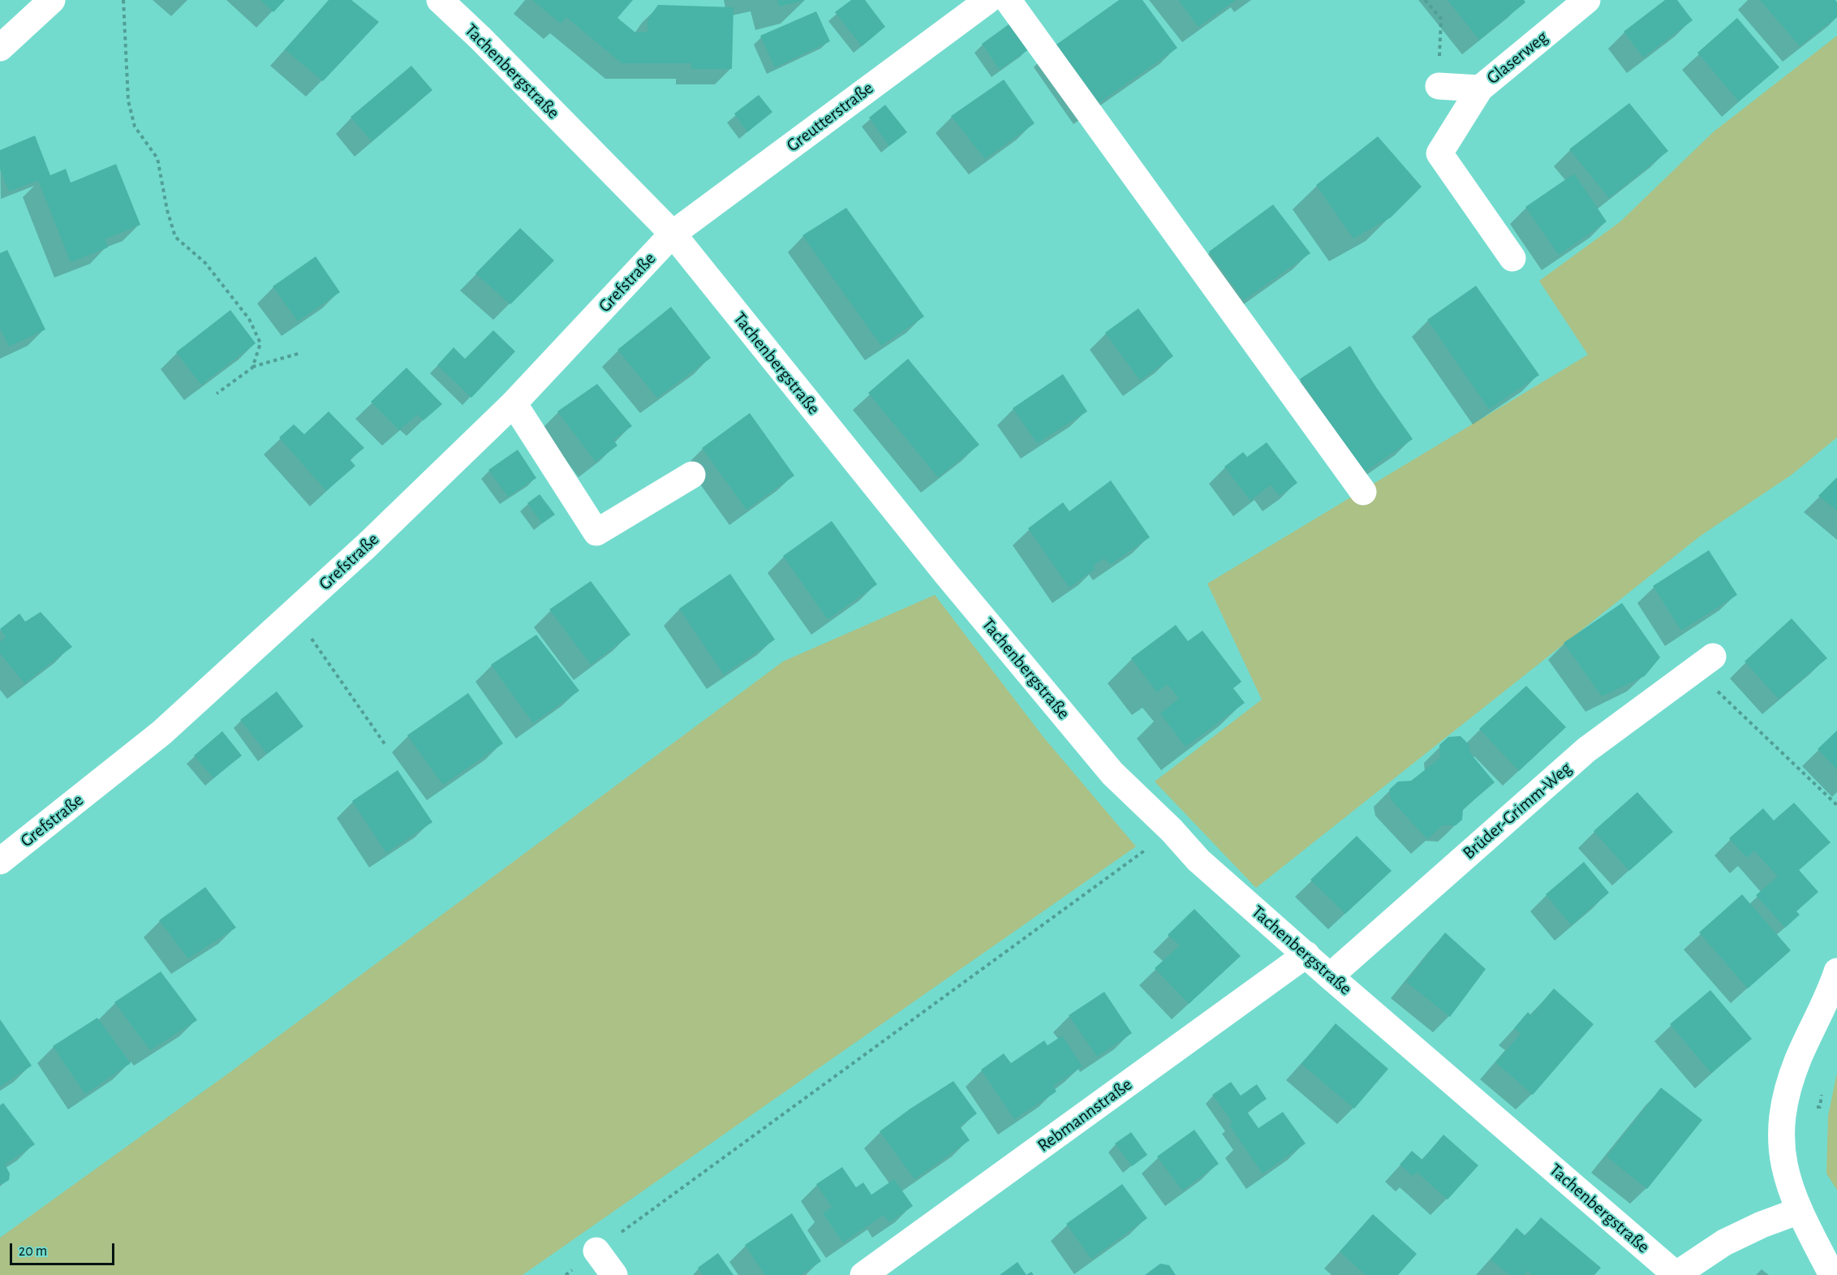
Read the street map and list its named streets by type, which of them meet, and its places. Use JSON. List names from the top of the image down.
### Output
{
  "streets": {
    "street": [
      "Glaserweg",
      "Tachenbergstraße",
      "Greutterstraße",
      "Grefstraße",
      "Brüder-Grimm-Weg",
      "Rebmannstraße"
    ]
  },
  "crossings": [
    ["Tachenbergstraße", "Greutterstraße"],
    ["Tachenbergstraße", "Grefstraße"],
    ["Tachenbergstraße", "Brüder-Grimm-Weg"],
    ["Tachenbergstraße", "Rebmannstraße"],
    ["Greutterstraße", "Grefstraße"]
  ],
  "scale_bar": "20 m"
}
